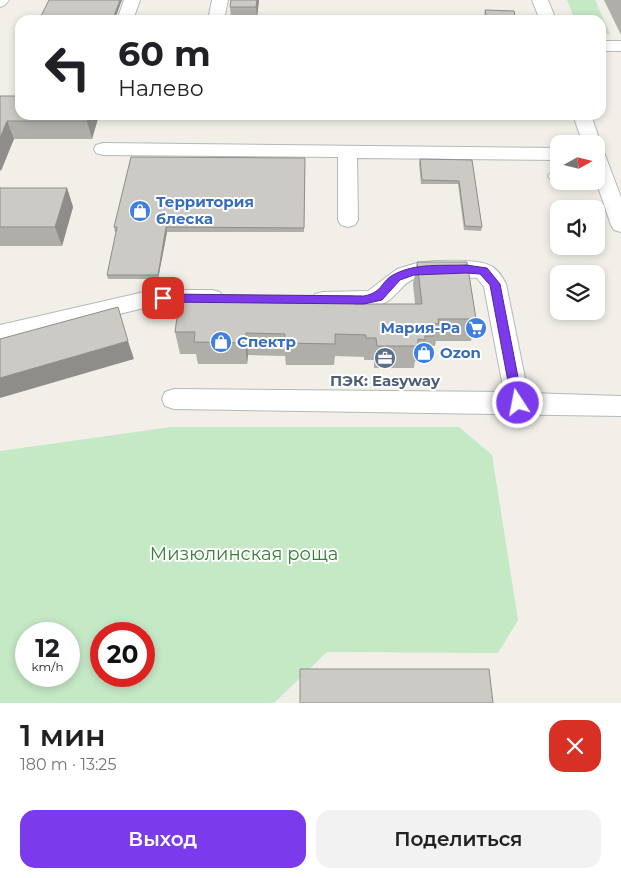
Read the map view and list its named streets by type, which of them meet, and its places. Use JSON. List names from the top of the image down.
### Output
{
  "parks": ["Мизюлинская роща"],
  "places": {
    "shop": ["Территория блеска", "Спектр", "Ozon"],
    "supermarket": ["Мария-Ра"],
    "office": ["ПЭК: Easyway"]
  },
  "north": "right",
  "page": {
    "turn": ["60 m", "Налево"],
    "speed": "12 km/h",
    "limit": "20",
    "heading": ["1 мин", "180 m · 13:25"],
    "buttons": ["Выход", "Поделиться"]
  }
}
